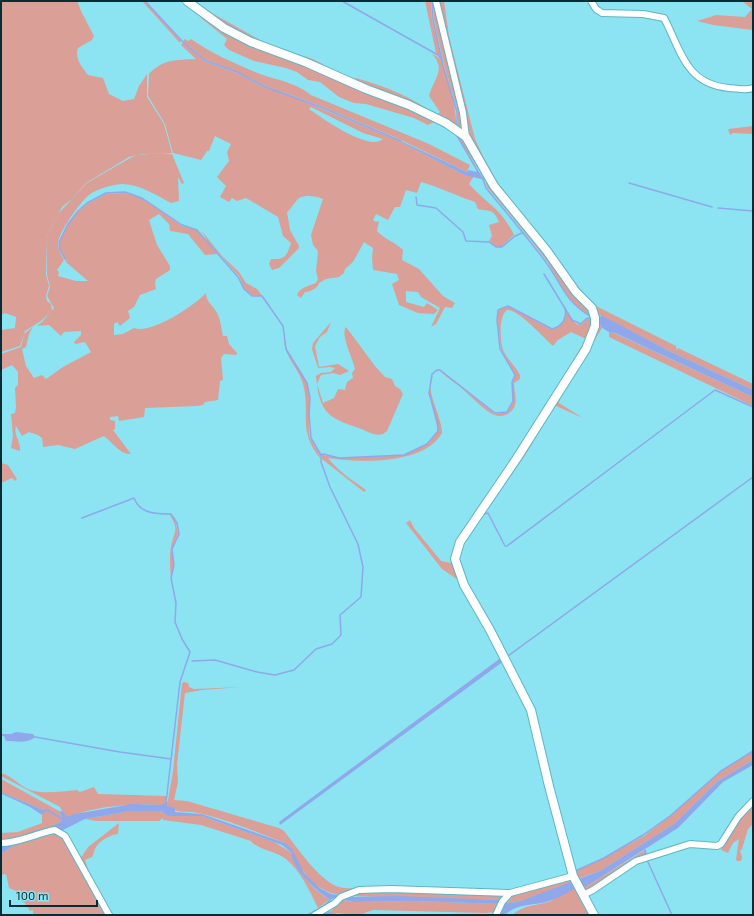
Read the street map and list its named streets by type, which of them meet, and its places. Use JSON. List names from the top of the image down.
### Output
{
  "scale_bar": "100 m"
}
